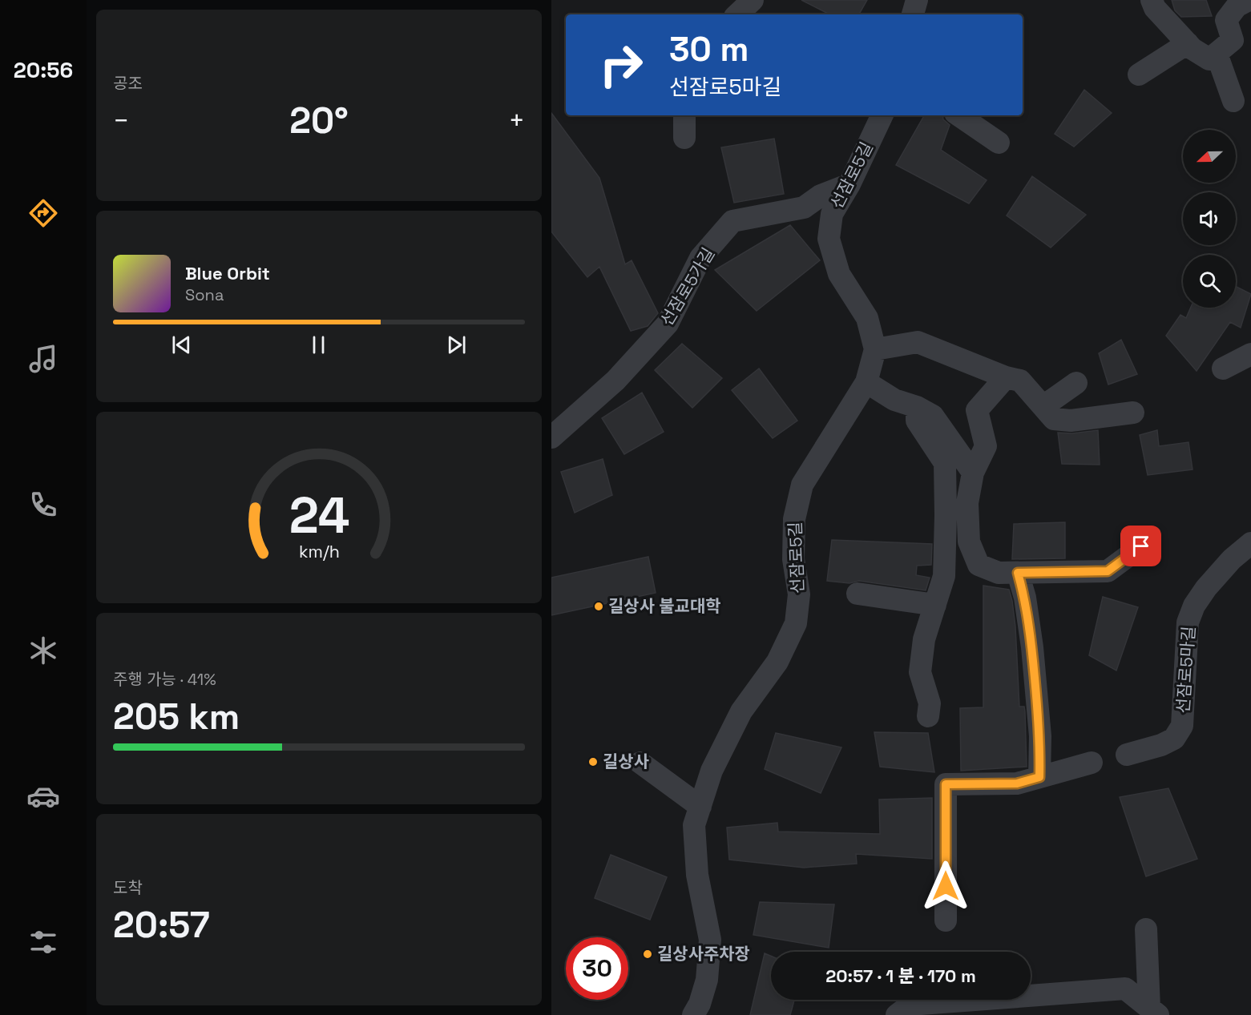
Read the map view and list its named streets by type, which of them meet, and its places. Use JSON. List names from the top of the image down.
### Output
{
  "streets": {
    "street": ["선잠로5길", "선잠로5가길", "선잠로5마길"]
  },
  "crossings": [
    ["선잠로5길", "선잠로5가길"]
  ],
  "places": ["길상사 불교대학", "길상사", "길상사주차장"],
  "north": "left",
  "page": {
    "tabs": "20:56",
    "tile": [
      "공조",
      ["주행 가능 · 41%", "205 km"],
      ["도착", "20:57"]
    ],
    "turn": ["30 m", "선잠로5마길"],
    "heat": ["−", "20°", "+"],
    "song": ["Blue Orbit", "Sona"],
    "limit": "30",
    "trip": "20:57 · 1 분 · 170 m",
    "gauge": ["24", "km/h"]
  }
}
